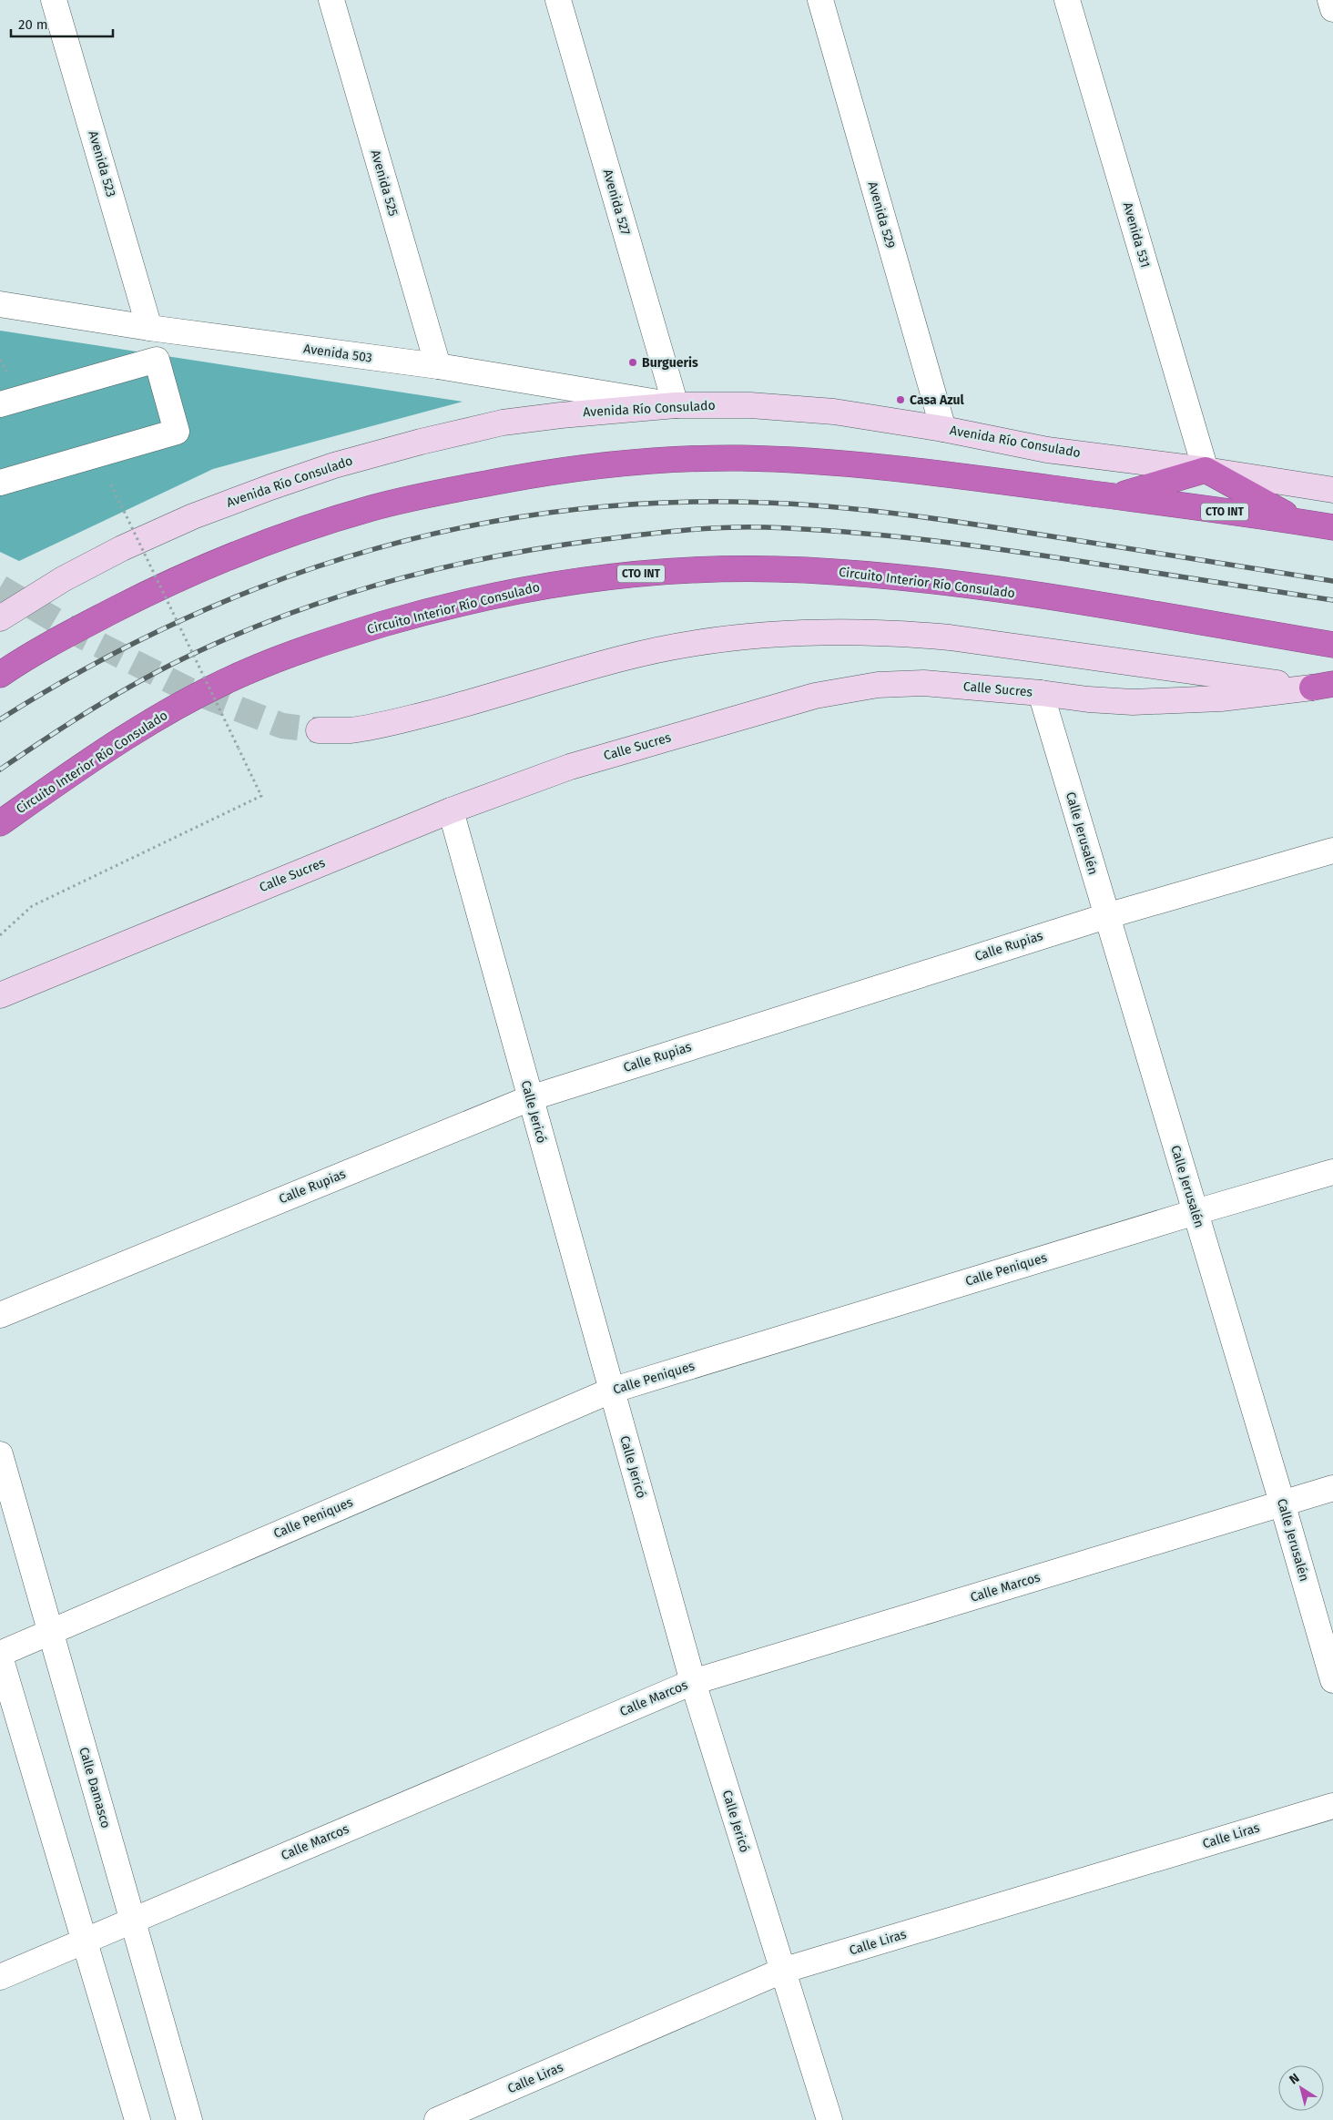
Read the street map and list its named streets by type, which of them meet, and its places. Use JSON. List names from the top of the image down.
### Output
{
  "streets": {
    "highway": ["CTO INT", "Circuito Interior Río Consulado"],
    "main road": ["Avenida Río Consulado", "Calle Sucres"],
    "street": [
      "Avenida 523",
      "Avenida 525",
      "Avenida 527",
      "Avenida 529",
      "Avenida 531",
      "Avenida 503",
      "Calle Jerusalén",
      "Calle Rupias",
      "Calle Jericó",
      "Calle Peniques",
      "Calle Marcos",
      "Calle Damasco",
      "Calle Liras"
    ]
  },
  "crossings": [
    ["Avenida 523", "Avenida 503"],
    ["Avenida 525", "Avenida 503"],
    ["Avenida 527", "Avenida 503"],
    ["Avenida 527", "Avenida Río Consulado"],
    ["Avenida 529", "Avenida Río Consulado"],
    ["Avenida 531", "Avenida Río Consulado"],
    ["Avenida 503", "Avenida Río Consulado"],
    ["Calle Sucres", "Calle Jerusalén"],
    ["Calle Sucres", "Calle Jericó"],
    ["Calle Jerusalén", "Calle Rupias"],
    ["Calle Jerusalén", "Calle Peniques"],
    ["Calle Jerusalén", "Calle Marcos"],
    ["Calle Rupias", "Calle Jericó"],
    ["Calle Jericó", "Calle Peniques"],
    ["Calle Jericó", "Calle Marcos"],
    ["Calle Jericó", "Calle Liras"],
    ["Calle Peniques", "Calle Damasco"],
    ["Calle Marcos", "Calle Damasco"]
  ],
  "places": ["Burgueris", "Casa Azul"],
  "scale_bar": "20 m",
  "north": "top left"
}
